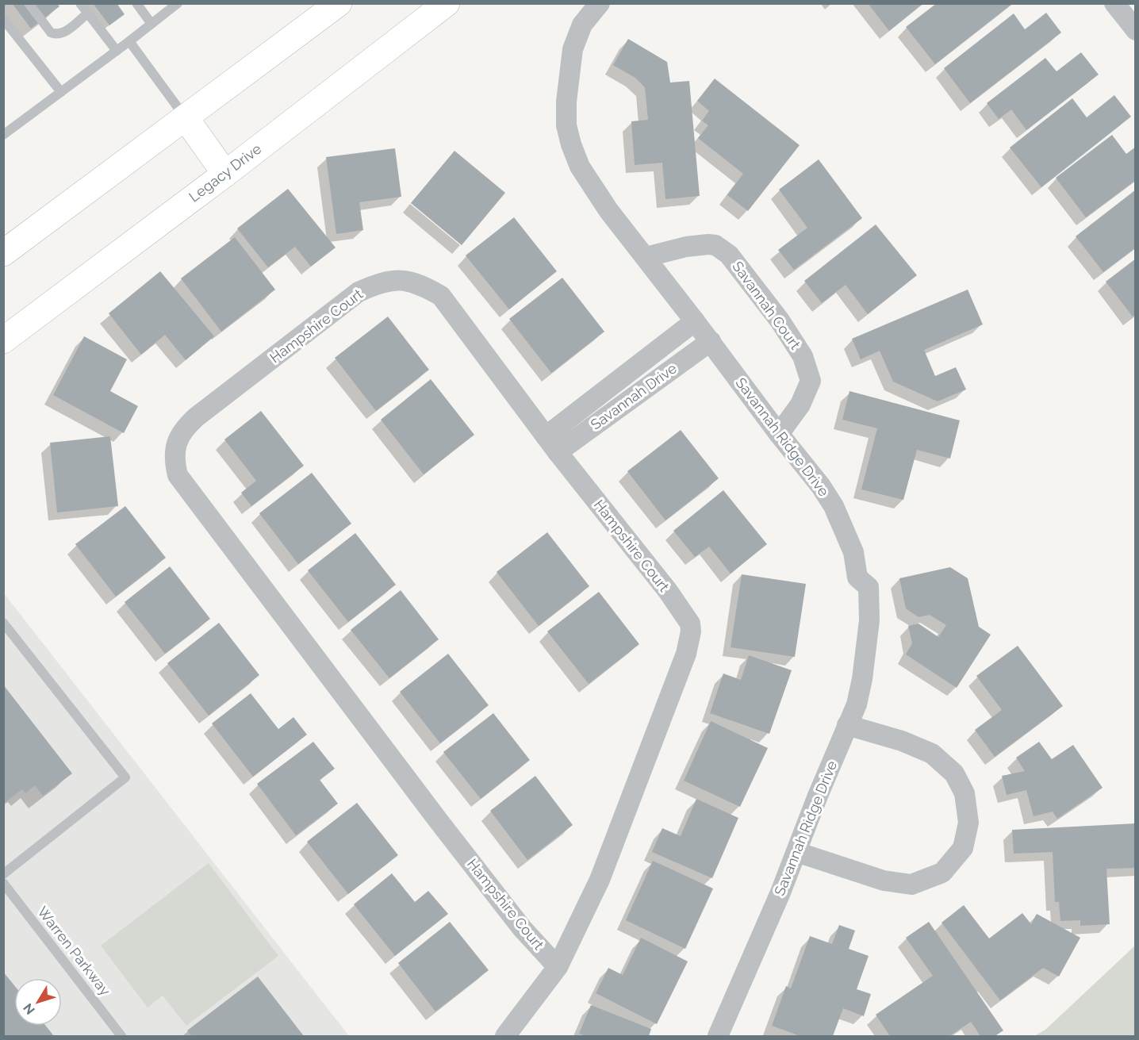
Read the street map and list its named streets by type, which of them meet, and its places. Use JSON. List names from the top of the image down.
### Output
{
  "streets": {
    "main road": ["Legacy Drive"],
    "street": [
      "Savannah Court",
      "Hampshire Court",
      "Savannah Drive",
      "Savannah Ridge Drive"
    ],
    "lane": ["Warren Parkway"]
  },
  "crossings": [
    ["Savannah Court", "Savannah Ridge Drive"],
    ["Hampshire Court", "Savannah Drive"],
    ["Savannah Drive", "Savannah Ridge Drive"]
  ],
  "north": "bottom left"
}
